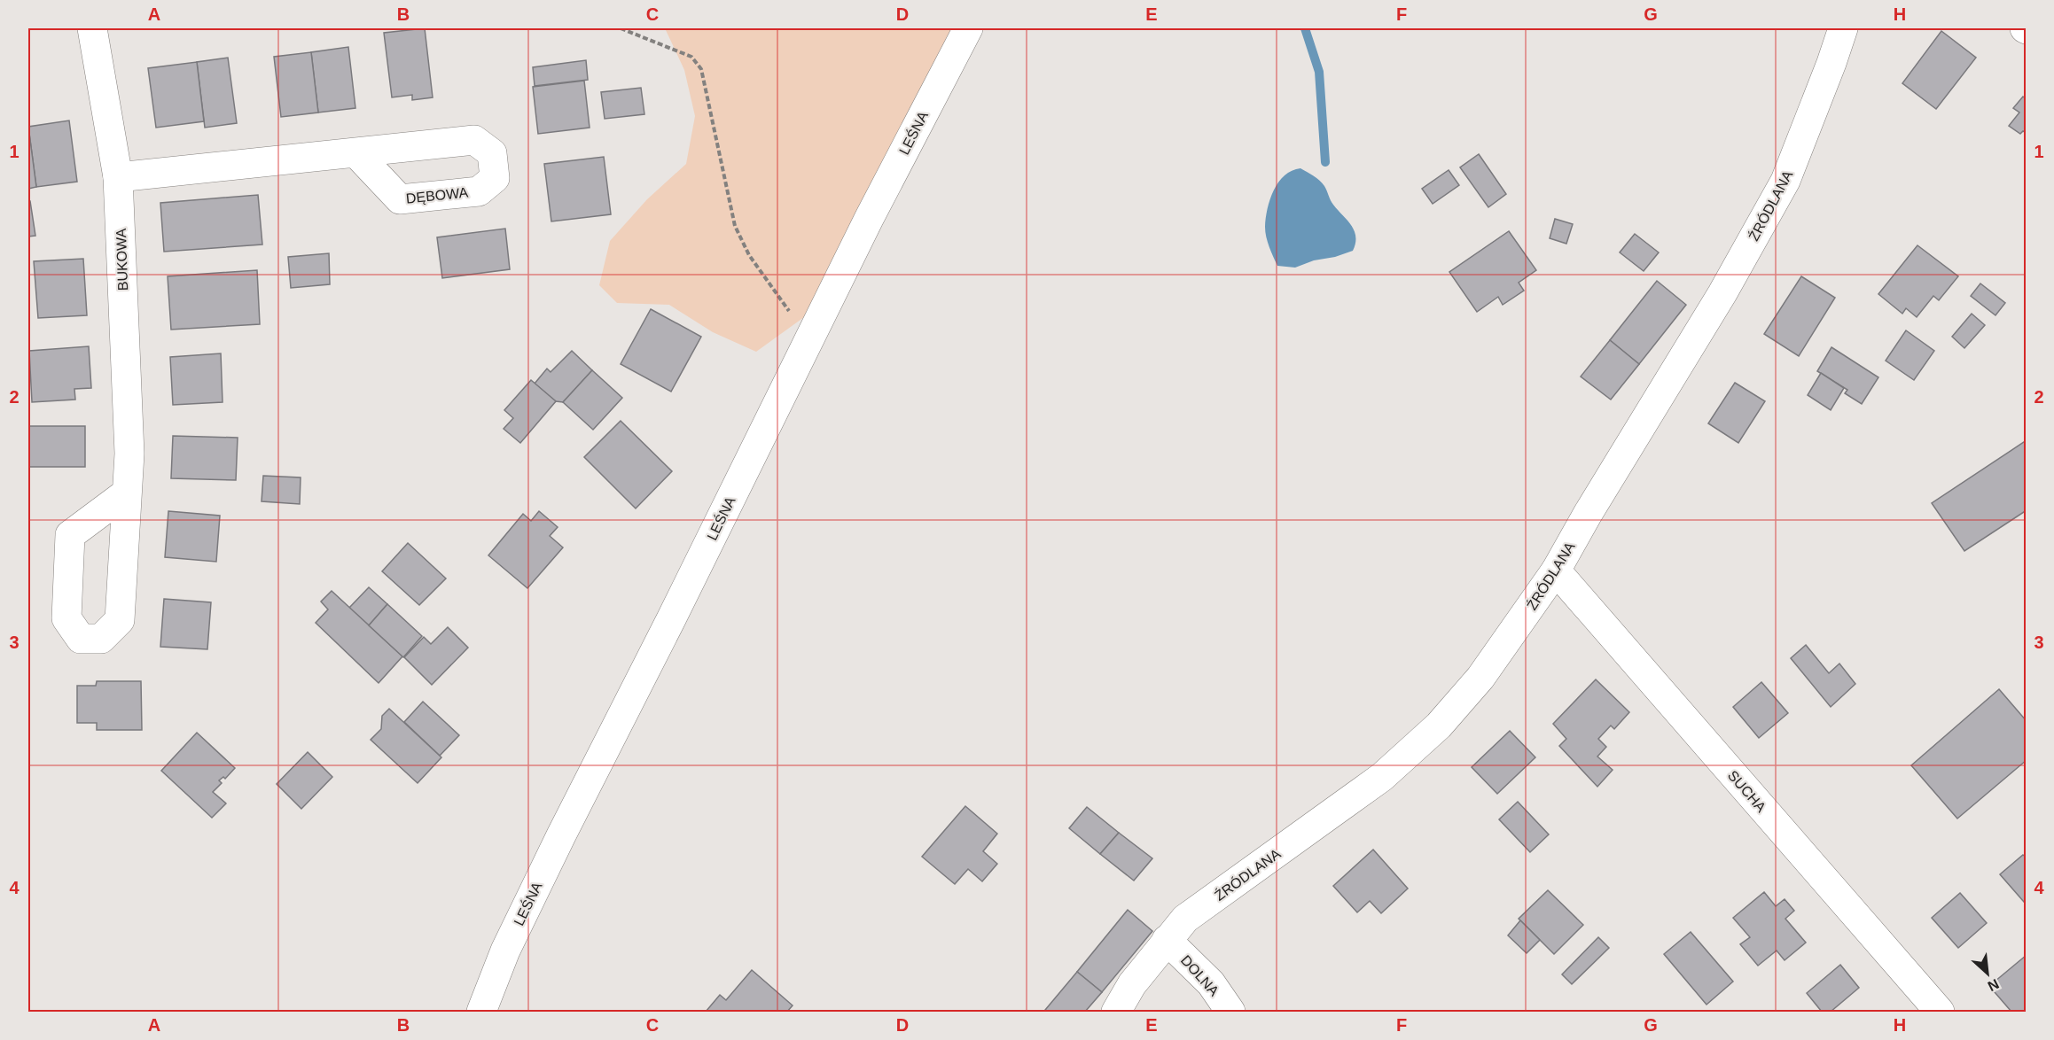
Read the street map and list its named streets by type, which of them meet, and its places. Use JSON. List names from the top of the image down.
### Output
{
  "streets": {
    "street": [
      "LEŚNA",
      "ŹRÓDLANA",
      "BUKOWA",
      "SUCHA",
      "DOLNA"
    ]
  },
  "crossings": [
    ["ŹRÓDLANA", "SUCHA"],
    ["ŹRÓDLANA", "DOLNA"]
  ],
  "north": "bottom right",
  "grid": {
    "columns": [
      "A",
      "B",
      "C",
      "D",
      "E",
      "F",
      "G",
      "H"
    ],
    "rows": [
      "1",
      "2",
      "3",
      "4"
    ]
  }
}
